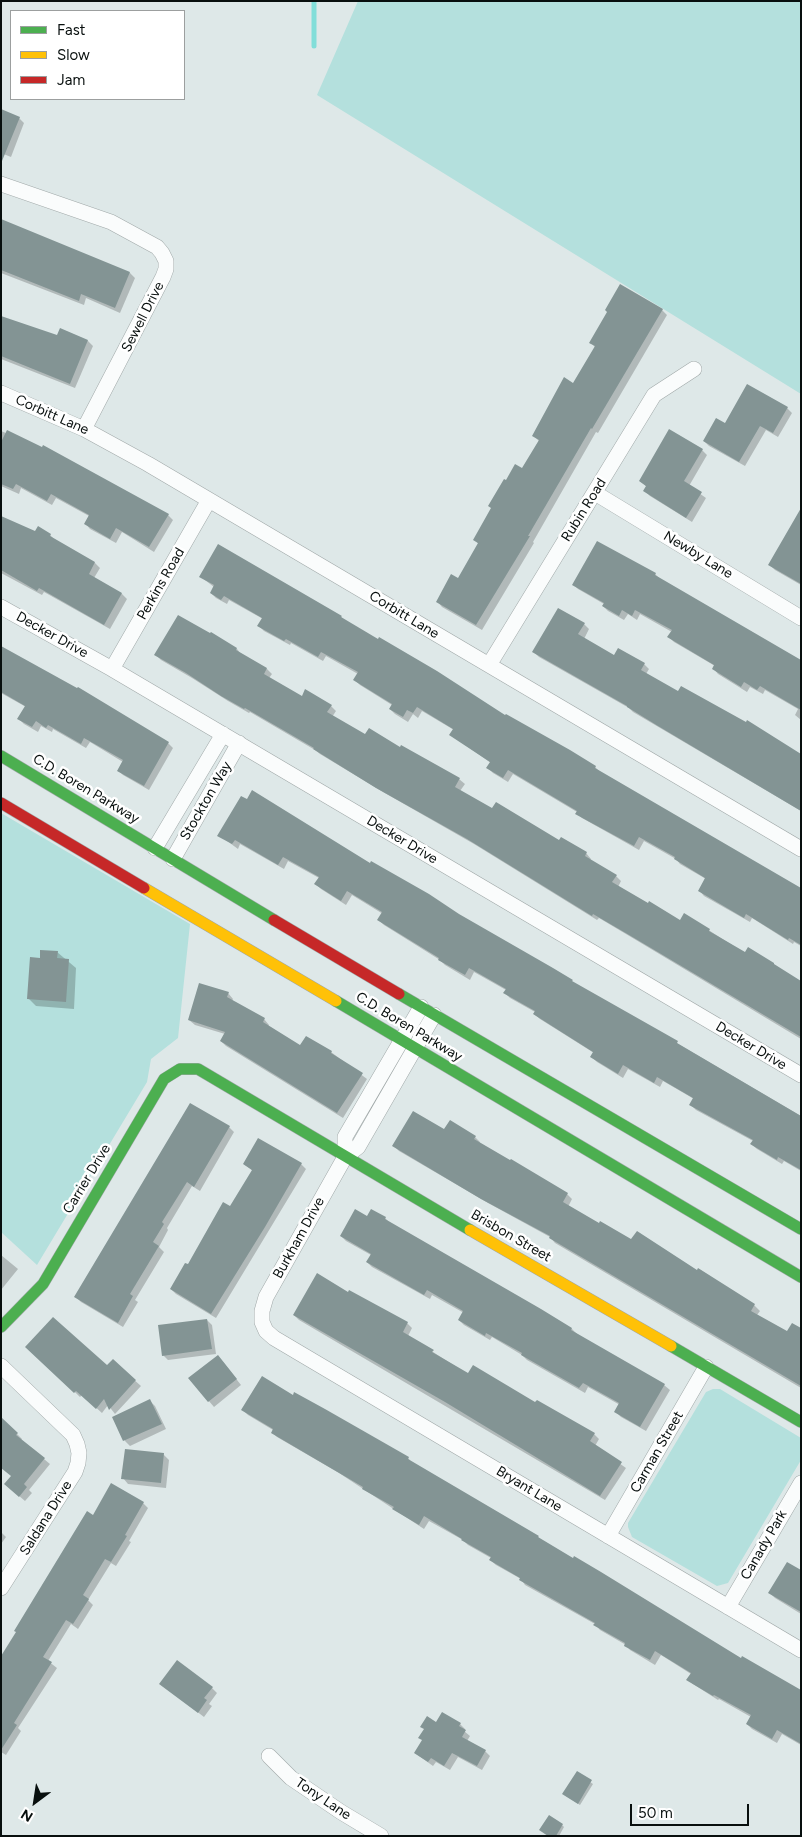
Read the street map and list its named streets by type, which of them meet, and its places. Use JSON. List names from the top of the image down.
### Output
{
  "streets": {
    "street": [
      "Sewell Drive",
      "Corbitt Lane",
      "Rubin Road",
      "Newby Lane",
      "Perkins Road",
      "Decker Drive",
      "C.D. Boren Parkway",
      "Stockton Way",
      "Carrier Drive",
      "Brisbon Street",
      "Burkham Drive",
      "Carman Street",
      "Bryant Lane",
      "Saldana Drive",
      "Canady Park",
      "Tony Lane"
    ]
  },
  "crossings": [
    ["Sewell Drive", "Corbitt Lane"],
    ["Corbitt Lane", "Rubin Road"],
    ["Corbitt Lane", "Perkins Road"],
    ["Rubin Road", "Newby Lane"],
    ["Perkins Road", "Decker Drive"],
    ["Decker Drive", "Stockton Way"],
    ["C.D. Boren Parkway", "Stockton Way"],
    ["C.D. Boren Parkway", "Burkham Drive"],
    ["Carrier Drive", "Brisbon Street"],
    ["Brisbon Street", "Burkham Drive"],
    ["Brisbon Street", "Carman Street"],
    ["Burkham Drive", "Bryant Lane"],
    ["Carman Street", "Bryant Lane"],
    ["Bryant Lane", "Canady Park"]
  ],
  "legend": ["Fast", "Slow", "Jam"],
  "scale_bar": "50 m",
  "north": "bottom left"
}
